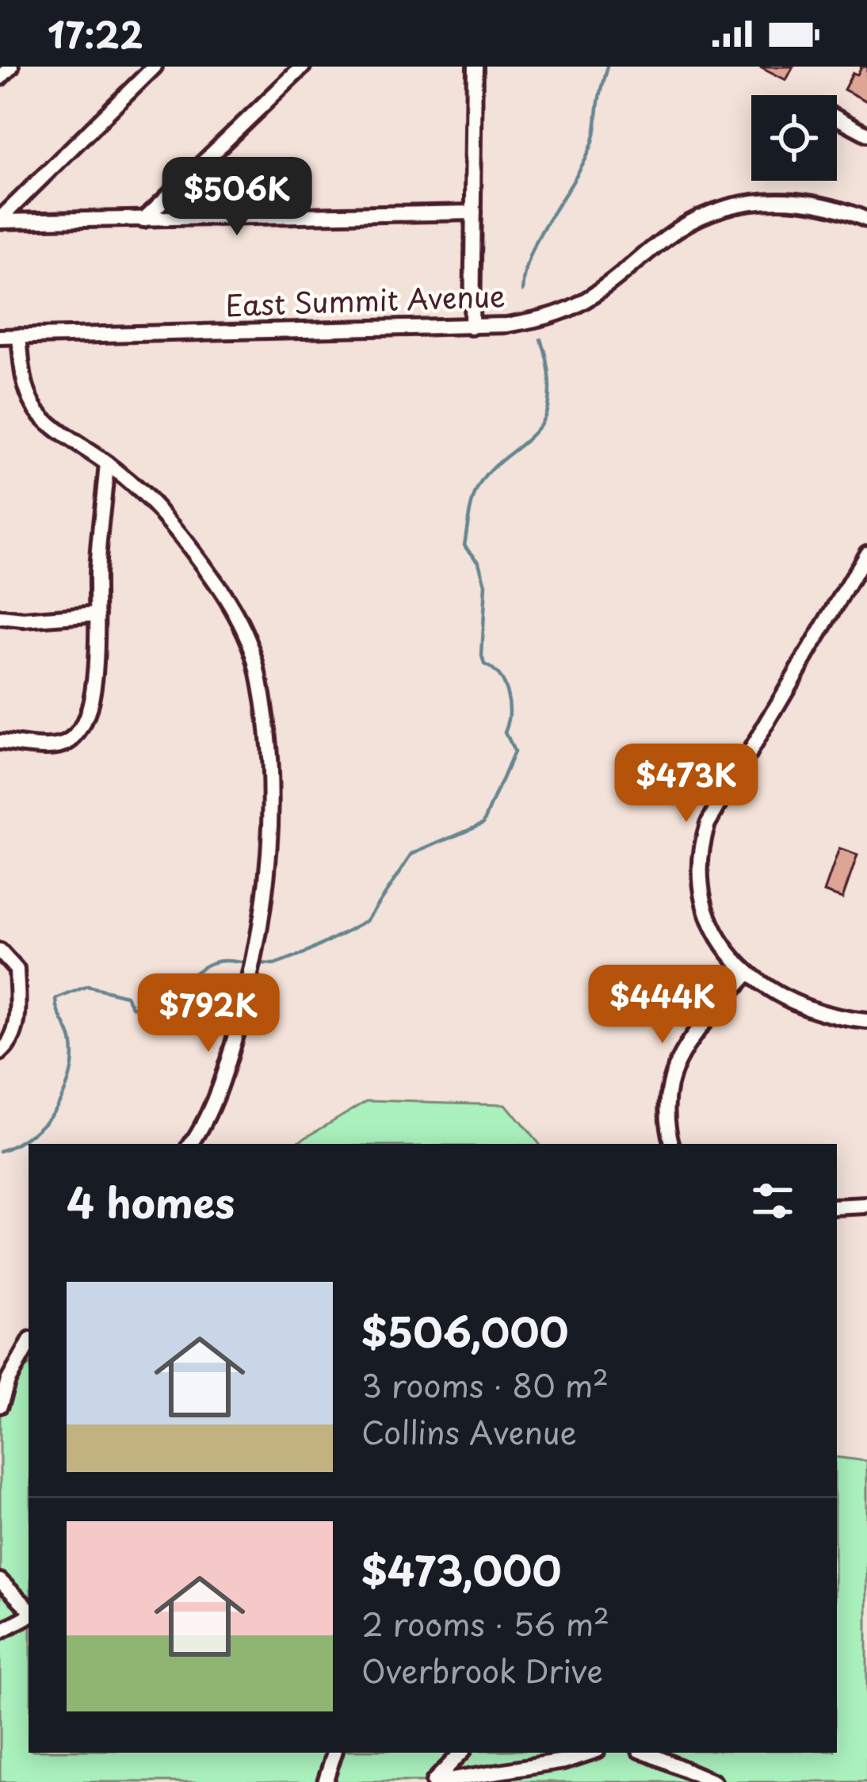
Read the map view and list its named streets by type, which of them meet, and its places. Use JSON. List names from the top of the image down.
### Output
{
  "streets": {
    "street": ["East Summit Avenue"]
  },
  "page": {
    "status": "17:22",
    "price": [
      "$506K",
      "$473K",
      "$444K",
      "$792K"
    ],
    "heading": "4 homes",
    "list": [
      {
        "name": "$506,000",
        "note": "3 rooms · 80 m² · Collins Avenue"
      },
      {
        "name": "$473,000",
        "note": "2 rooms · 56 m² · Overbrook Drive"
      }
    ]
  }
}
